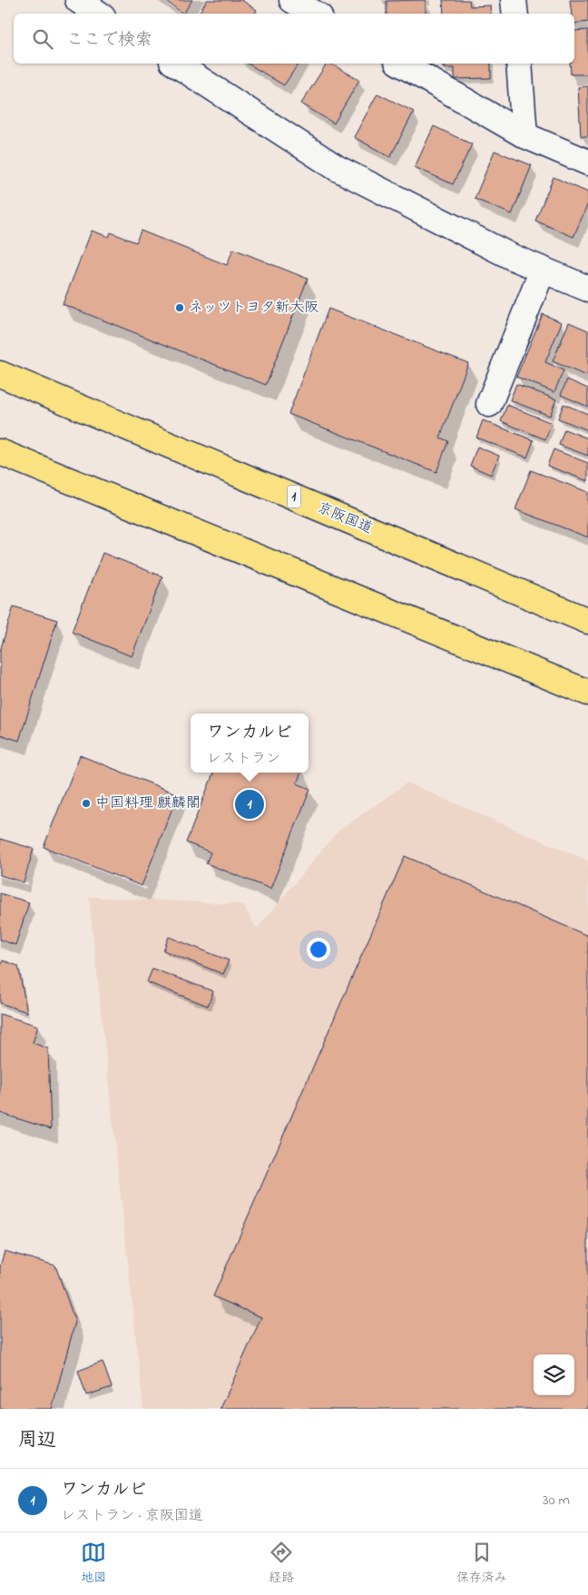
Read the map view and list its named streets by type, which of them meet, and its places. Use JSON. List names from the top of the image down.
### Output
{
  "streets": {
    "highway": ["1", "京阪国道"]
  },
  "places": ["ネッツトヨタ新大阪", "中国料理 麒麟閣"],
  "page": {
    "search": "ここで検索",
    "popup": ["ワンカルビ", "レストラン"],
    "pins": "1",
    "heading": "周辺",
    "list": [
      {
        "mark": "1",
        "name": "ワンカルビ",
        "note": "レストラン · 京阪国道",
        "value": "30 m"
      }
    ],
    "nav": ["地図", "経路", "保存済み"]
  }
}
